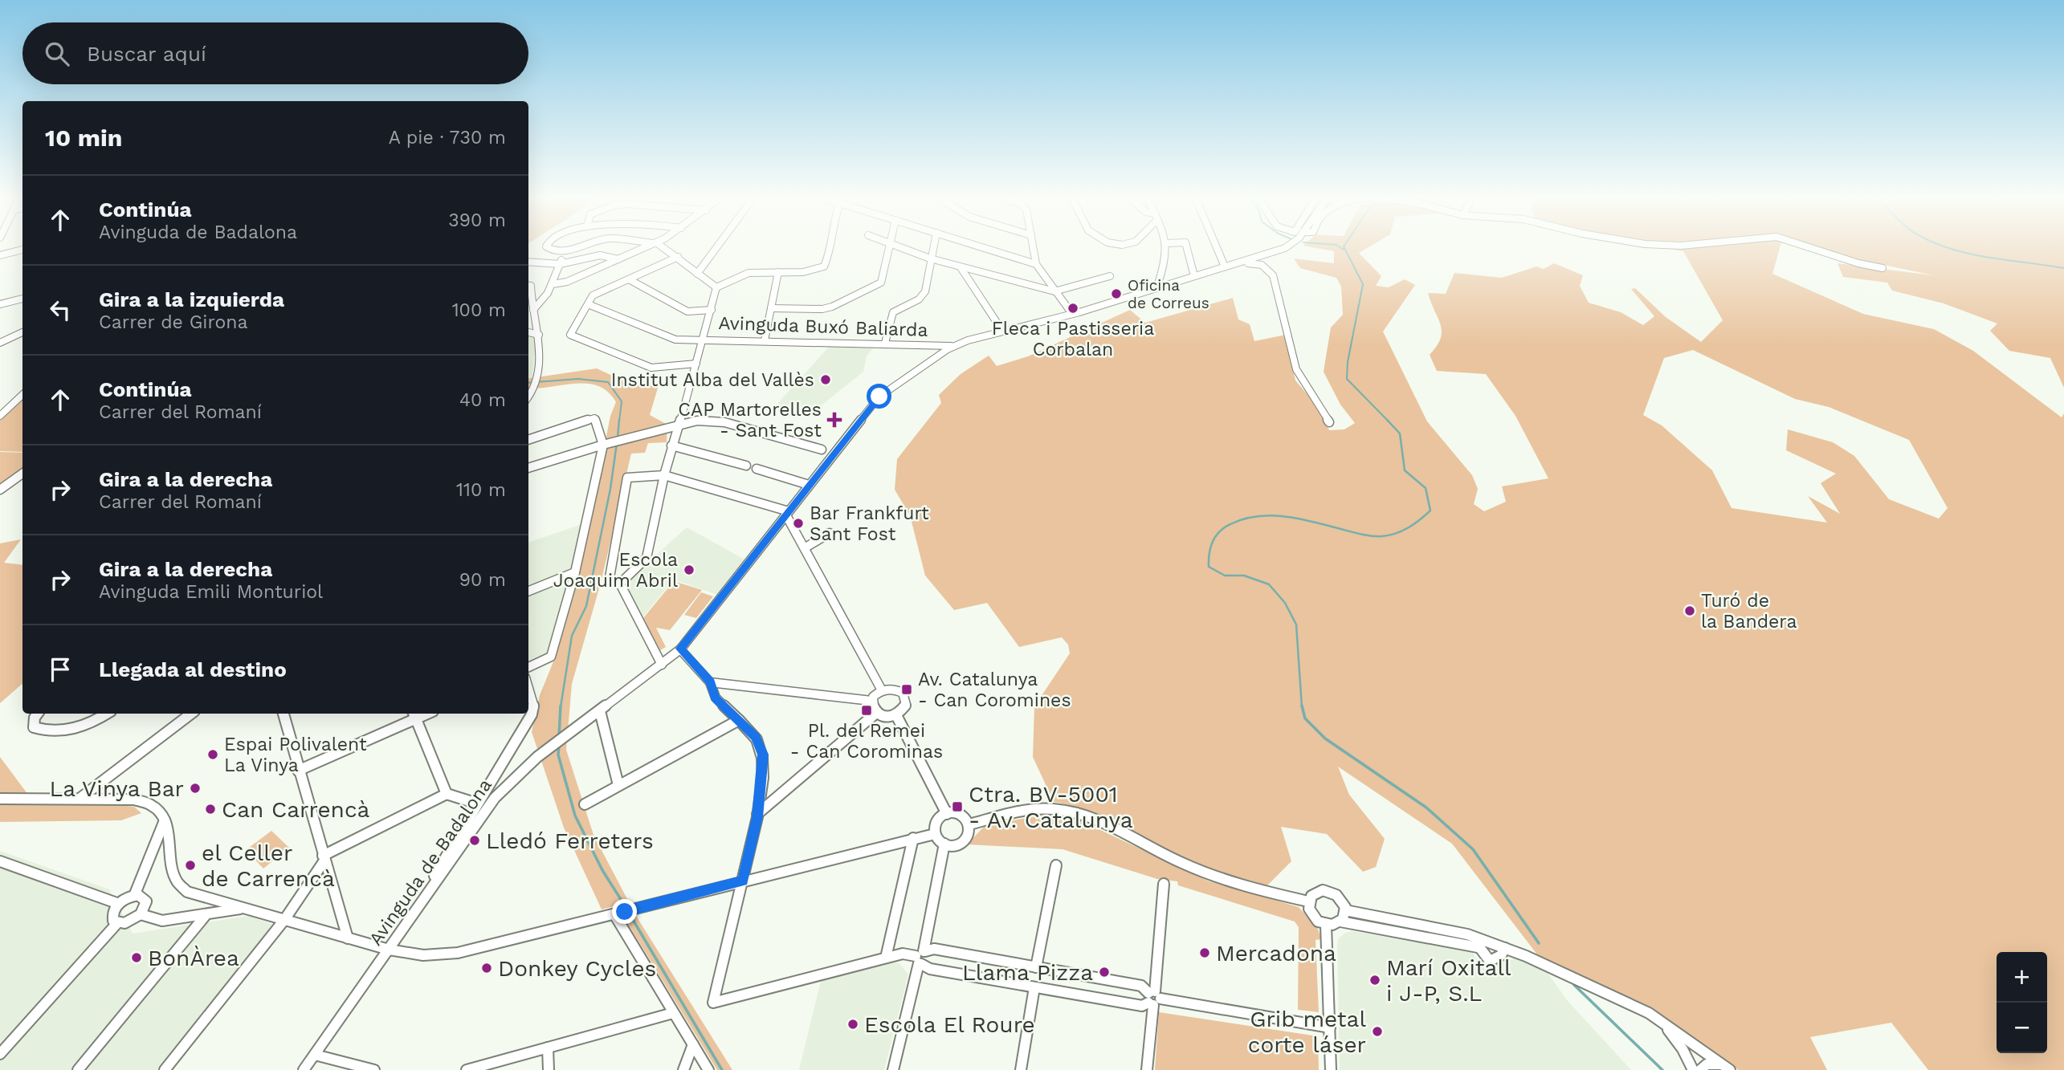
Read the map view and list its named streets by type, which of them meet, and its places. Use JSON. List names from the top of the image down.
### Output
{
  "streets": {
    "street": ["Avinguda Buxó Baliarda", "Avinguda de Badalona"]
  },
  "crossings": [
    ["Avinguda Buxó Baliarda", "Avinguda de Badalona"]
  ],
  "places": {
    "other": [
      "Oficina de Correus",
      "Fleca i Pastisseria Corbalan",
      "Institut Alba del Vallès",
      "Bar Frankfurt Sant Fost",
      "Escola Joaquim Abril",
      "Turó de la Bandera",
      "Espai Polivalent La Vinya",
      "La Vinya Bar",
      "Can Carrencà",
      "Lledó Ferreters",
      "el Celler de Carrencà",
      "Mercadona",
      "BonÀrea",
      "Donkey Cycles",
      "Llama Pizza",
      "Marí Oxitall i J-P, S.L",
      "Escola El Roure",
      "Grib metal corte láser"
    ],
    "health": ["CAP Martorelles - Sant Fost"],
    "transit": ["Av. Catalunya - Can Coromines", "Pl. del Remei - Can Corominas", "Ctra. BV-5001 - Av. Catalunya"]
  },
  "page": {
    "search": "Buscar aquí",
    "heading": ["10 min", "A pie · 730 m"],
    "list": [
      ["Continúa", "Avinguda de Badalona", "390 m"],
      ["Gira a la izquierda", "Carrer de Girona", "100 m"],
      ["Continúa", "Carrer del Romaní", "40 m"],
      ["Gira a la derecha", "Carrer del Romaní", "110 m"],
      ["Gira a la derecha", "Avinguda Emili Monturiol", "90 m"],
      "Llegada al destino"
    ],
    "map_buttons": ["+", "−"]
  }
}
